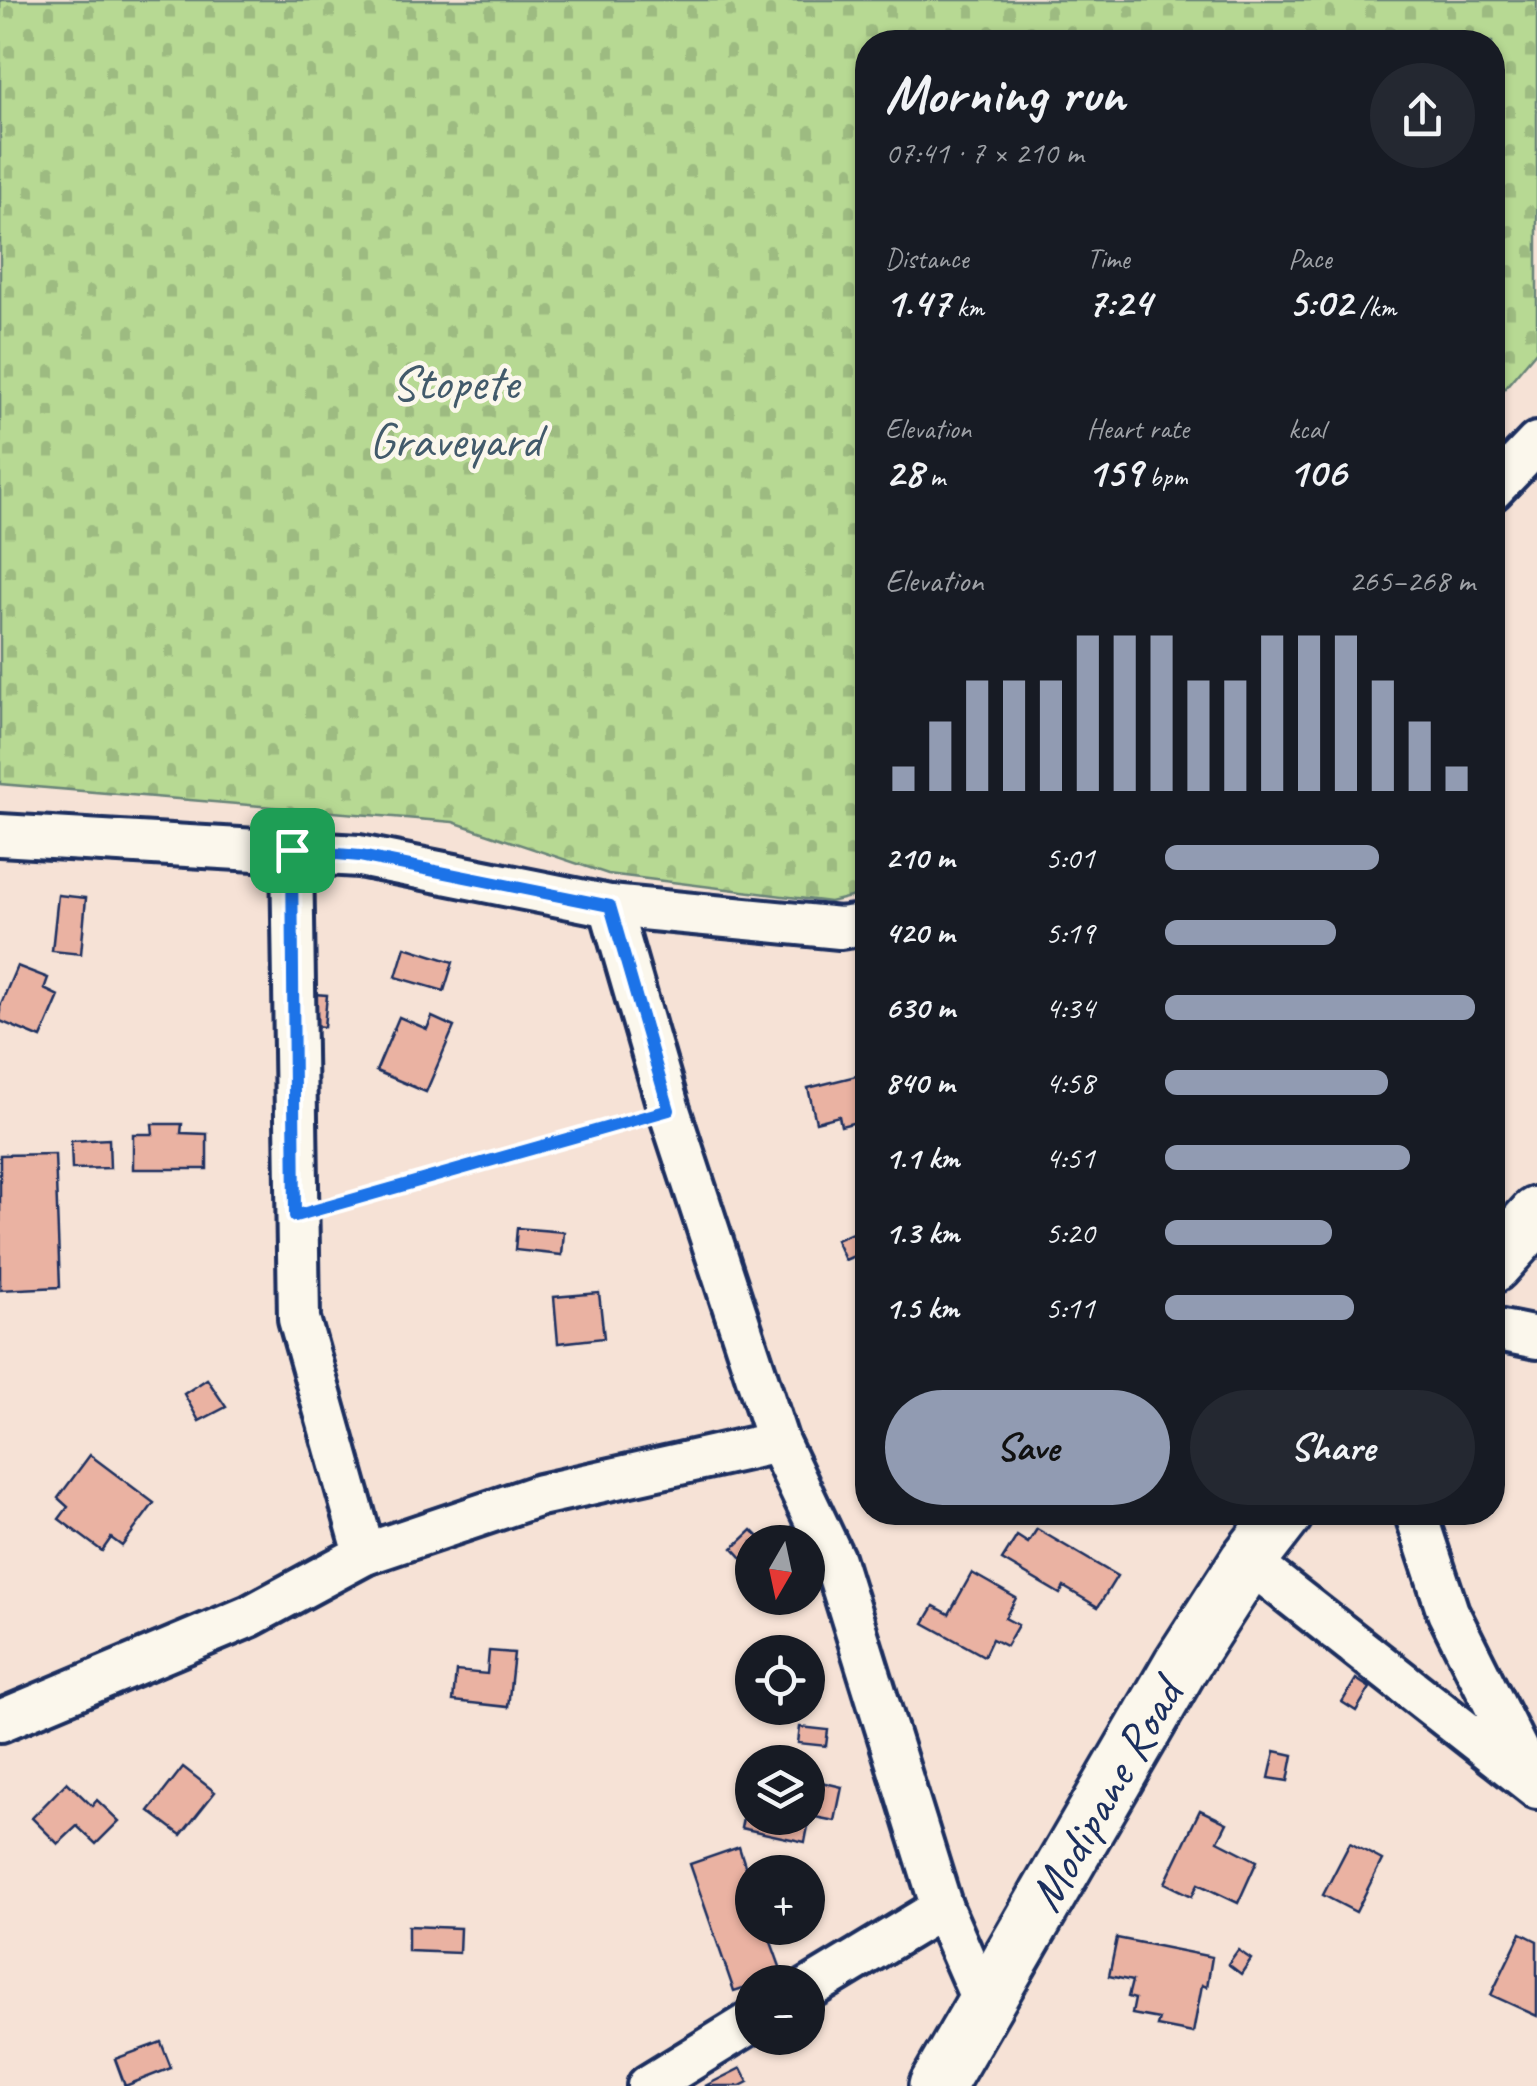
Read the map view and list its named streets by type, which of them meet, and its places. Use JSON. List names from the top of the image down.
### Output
{
  "streets": {
    "main road": ["Modipane Road"]
  },
  "parks": ["Stopete Graveyard"],
  "north": "bottom",
  "page": {
    "heading": ["Morning run", "07:41 · 7 × 210 m"],
    "stats": [
      ["Distance", "1.47 km"],
      ["Time", "7:24"],
      ["Pace", "5:02 /km"],
      ["Elevation", "28 m"],
      ["Heart rate", "159 bpm"],
      ["kcal", "106"]
    ],
    "chart": ["Elevation", "265–268 m"],
    "list": [
      {
        "name": "210 m",
        "note": "5:01"
      },
      {
        "name": "420 m",
        "note": "5:19"
      },
      {
        "name": "630 m",
        "note": "4:34"
      },
      {
        "name": "840 m",
        "note": "4:58"
      },
      {
        "name": "1.1 km",
        "note": "4:51"
      },
      {
        "name": "1.3 km",
        "note": "5:20"
      },
      {
        "name": "1.5 km",
        "note": "5:11"
      }
    ],
    "buttons": ["Save", "Share"],
    "map_buttons": ["+", "−"]
  }
}
